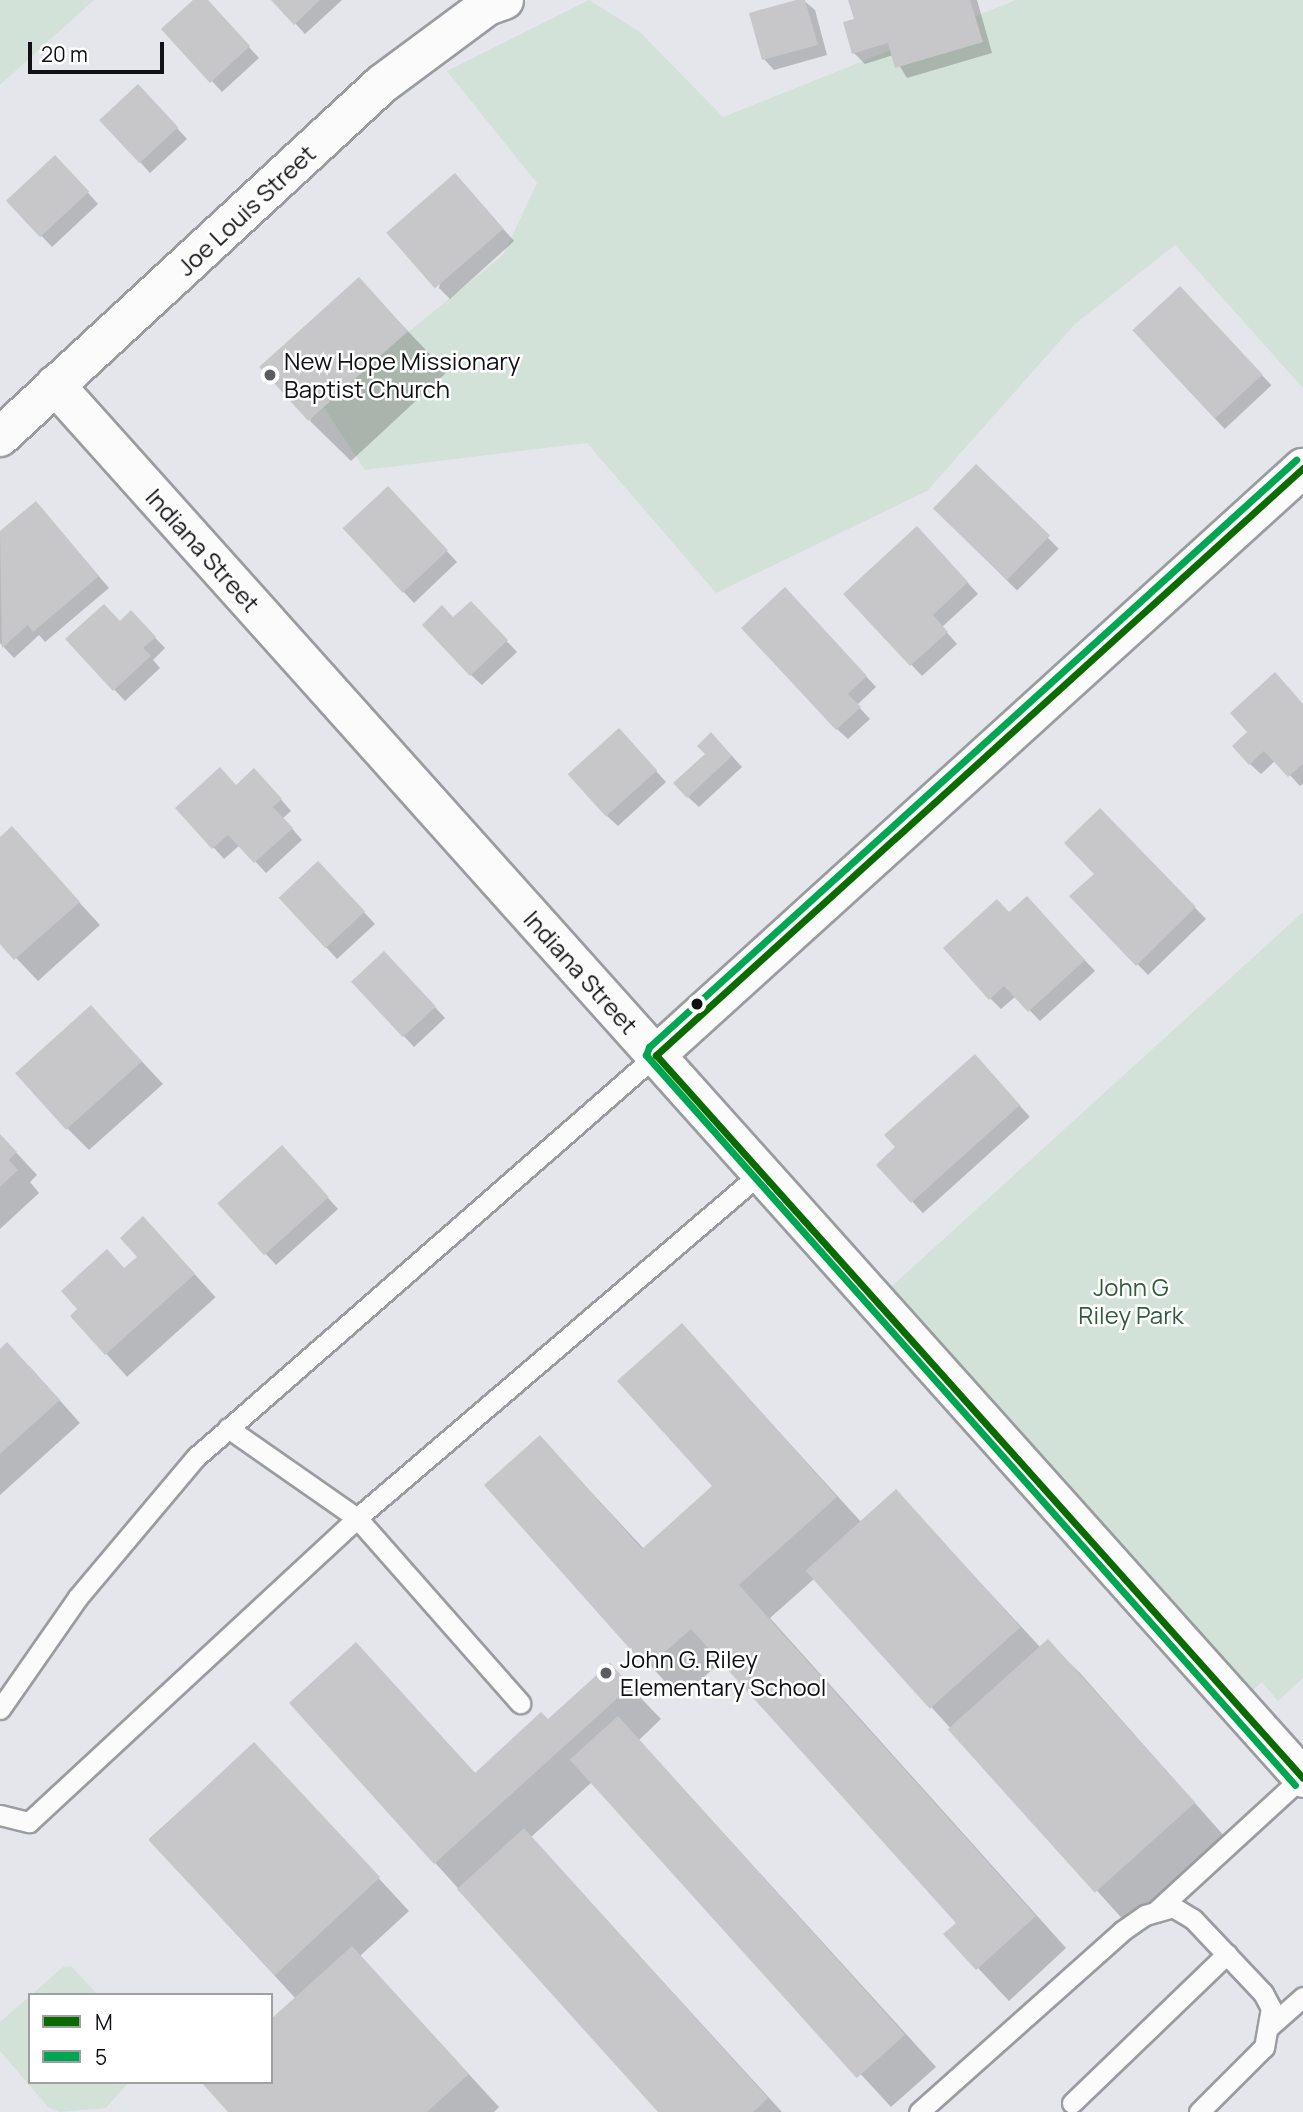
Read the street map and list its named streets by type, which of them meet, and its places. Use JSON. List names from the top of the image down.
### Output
{
  "streets": {
    "street": ["Joe Louis Street", "Indiana Street"]
  },
  "crossings": [
    ["Joe Louis Street", "Indiana Street"]
  ],
  "parks": ["John G Riley Park"],
  "places": ["New Hope Missionary Baptist Church", "John G. Riley Elementary School"],
  "lines": ["transit line 5", "transit line M"],
  "legend": ["M", "5"],
  "scale_bar": "20 m"
}
